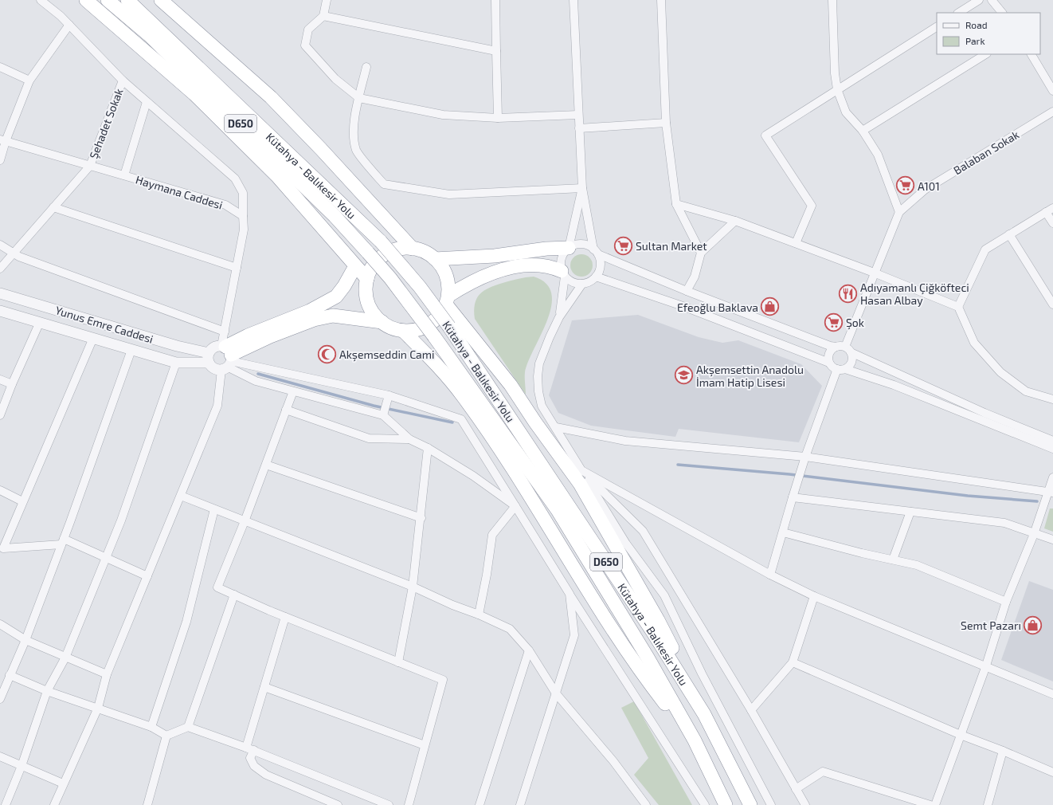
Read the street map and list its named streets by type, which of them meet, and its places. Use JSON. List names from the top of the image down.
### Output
{
  "streets": {
    "highway": ["D650", "Kütahya - Balıkesir Yolu"],
    "street": [
      "Şehadet Sokak",
      "Balaban Sokak",
      "Haymana Caddesi",
      "Yunus Emre Caddesi"
    ]
  },
  "crossings": [
    ["Şehadet Sokak", "Haymana Caddesi"]
  ],
  "places": {
    "supermarket": ["A101", "Sultan Market", "Şok"],
    "restaurant": ["Adıyamanlı Çiğköfteci Hasan Albay"],
    "shop": ["Efeoğlu Baklava", "Semt Pazarı"],
    "mosque": ["Akşemseddin Cami"],
    "school or university": ["Akşemsettin Anadolu İmam Hatip Lisesi"]
  },
  "legend": ["Road", "Park"]
}
